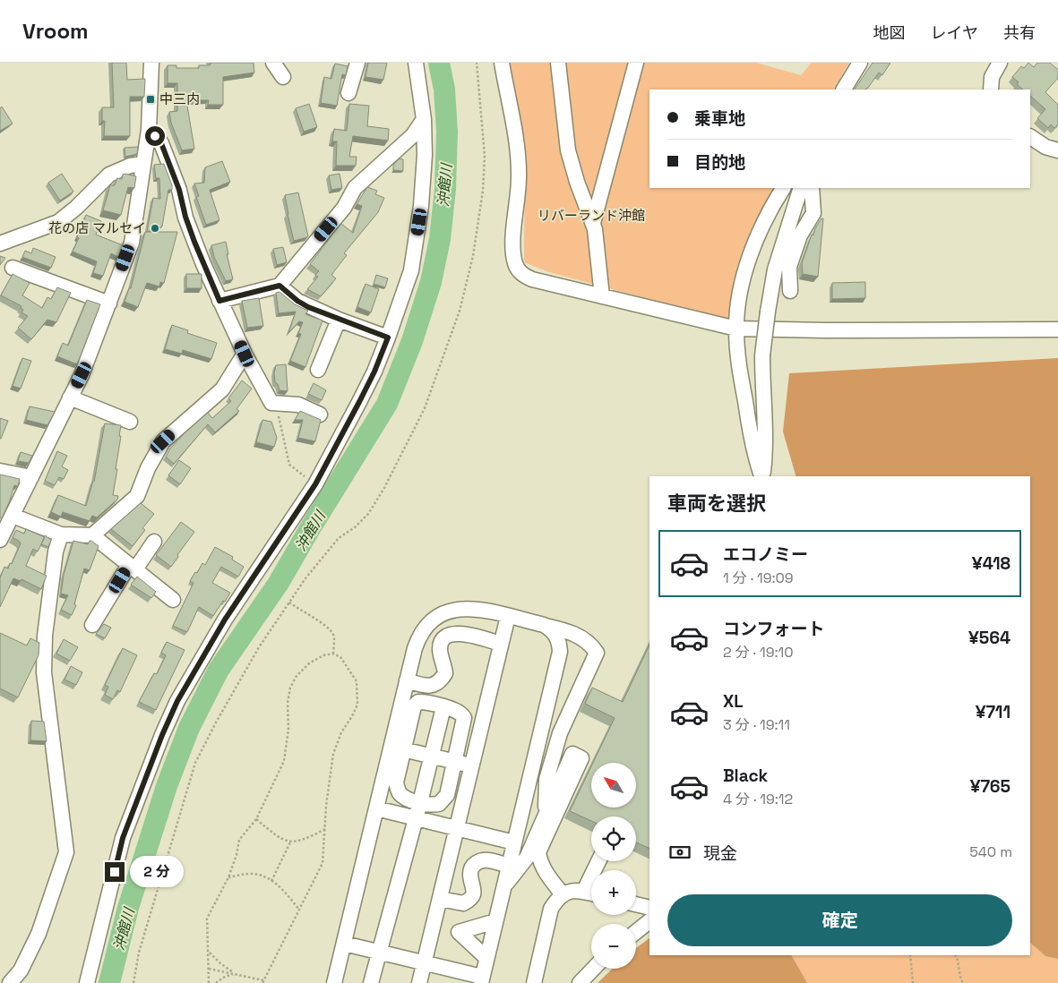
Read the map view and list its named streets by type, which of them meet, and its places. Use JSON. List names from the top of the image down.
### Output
{
  "water": ["沖館川"],
  "parks": ["リバーランド沖館"],
  "places": {
    "transit": ["中三内"],
    "other": ["花の店 マルセイ"]
  },
  "north": "top left",
  "page": {
    "header": "Vroom",
    "nav": ["地図", "レイヤ", "共有"],
    "banner": ["乗車地", "目的地"],
    "heading": "車両を選択",
    "list": [
      {
        "name": "エコノミー",
        "note": "1 分 · 19:09",
        "value": "¥418"
      },
      {
        "name": "コンフォート",
        "note": "2 分 · 19:10",
        "value": "¥564"
      },
      {
        "name": "XL",
        "note": "3 分 · 19:11",
        "value": "¥711"
      },
      {
        "name": "Black",
        "note": "4 分 · 19:12",
        "value": "¥765"
      }
    ],
    "map_buttons": ["+", "−"],
    "pay": ["現金", "540 m"],
    "bubble": "2 分",
    "buttons": "確定"
  }
}
